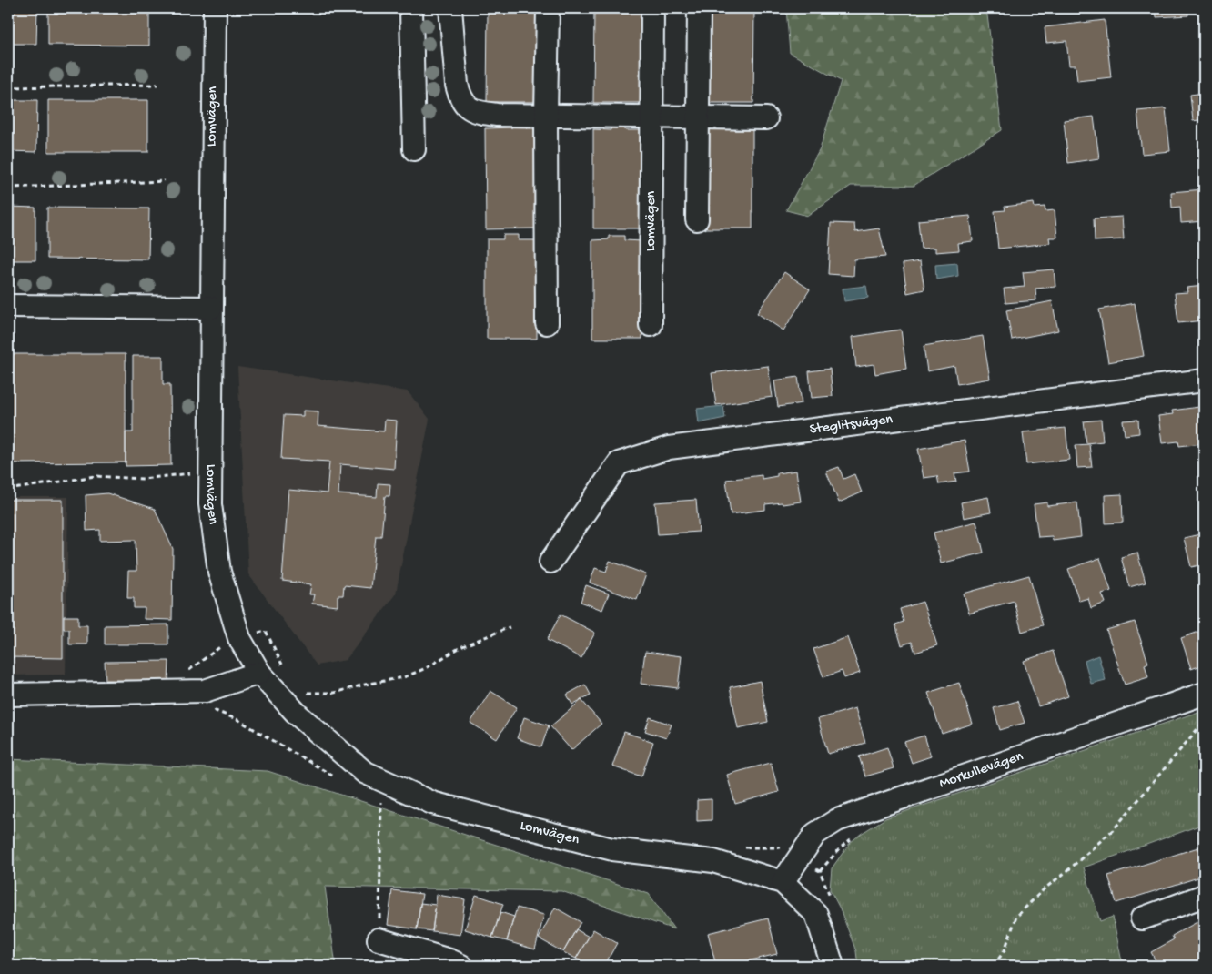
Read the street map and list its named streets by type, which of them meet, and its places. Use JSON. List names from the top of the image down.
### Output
{
  "streets": {
    "street": ["Lomvägen", "Steglitsvägen", "Morkullevägen"]
  },
  "crossings": [
    ["Lomvägen", "Morkullevägen"]
  ]
}
